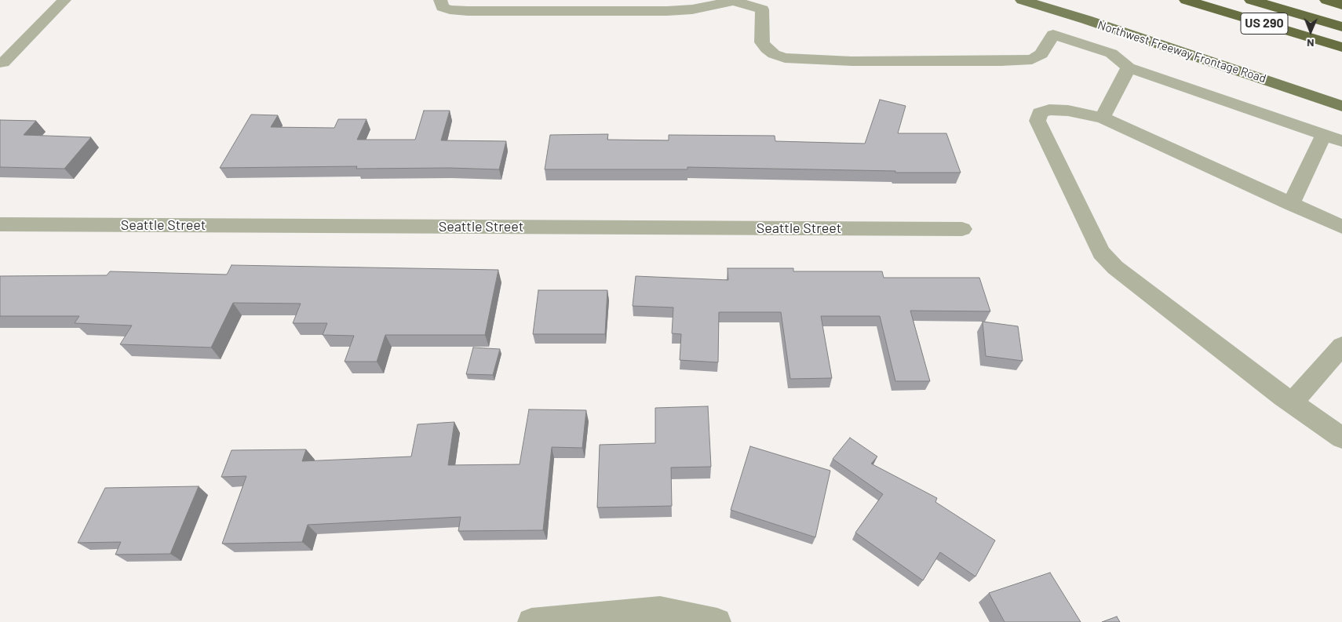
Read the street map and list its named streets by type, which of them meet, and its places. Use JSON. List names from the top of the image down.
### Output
{
  "streets": {
    "highway": ["US 290"],
    "main road": ["Northwest Freeway Frontage Road"],
    "street": ["Seattle Street"]
  },
  "north": "bottom"
}
